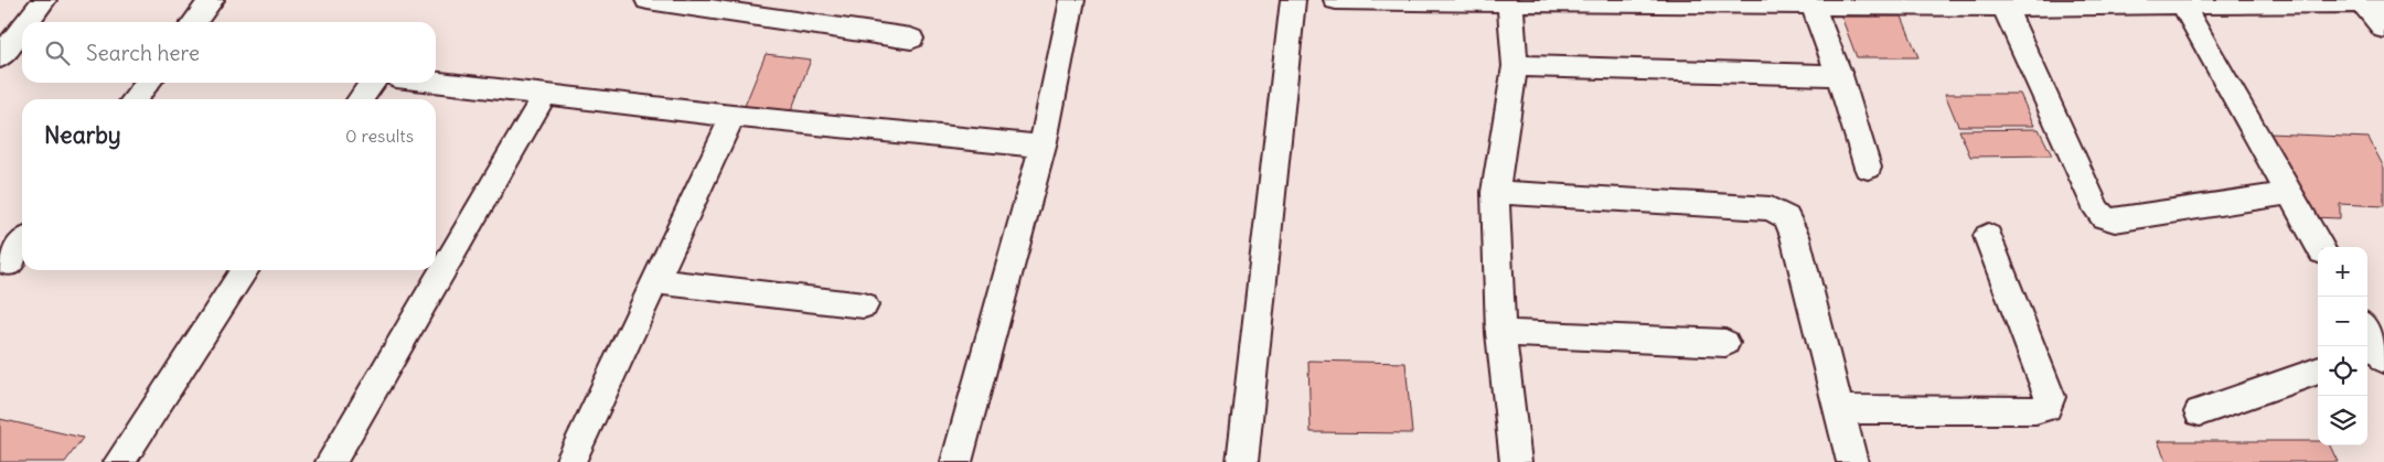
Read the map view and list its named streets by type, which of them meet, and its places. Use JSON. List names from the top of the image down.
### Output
{
  "page": {
    "search": "Search here",
    "heading": ["Nearby", "0 results"],
    "map_buttons": ["+", "−"]
  }
}
